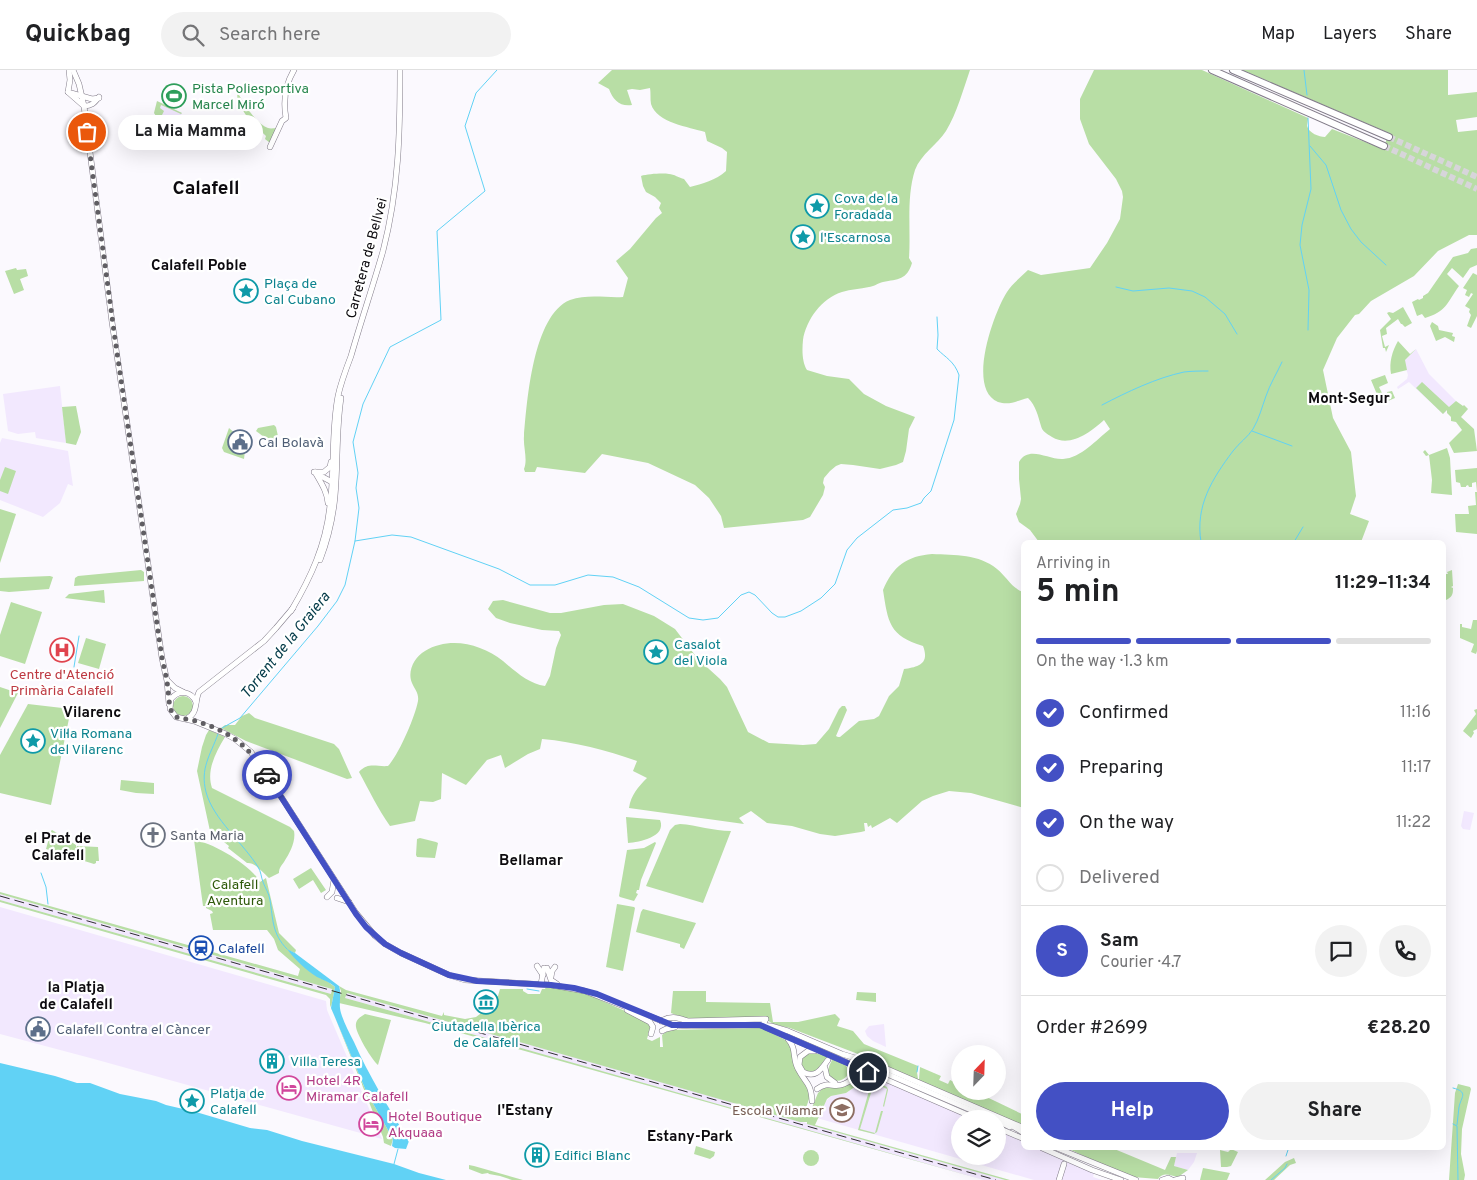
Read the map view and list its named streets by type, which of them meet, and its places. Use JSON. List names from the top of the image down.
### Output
{
  "streets": {
    "main road": ["Carretera de Bellvei"]
  },
  "districts": [
    "Calafell",
    "Calafell Poble",
    "Mont-Segur",
    "Vilarenc",
    "el Prat de Calafell",
    "Bellamar",
    "la Platja de Calafell",
    "l'Estany",
    "Estany-Park"
  ],
  "water": ["Torrent de la Graiera"],
  "parks": ["Calafell Aventura"],
  "places": {
    "sports": ["Pista Poliesportiva Marcel Miró"],
    "other": ["La Mia Mamma"],
    "place": [
      "Cova de la Foradada",
      "l'Escarnosa",
      "Plaça de Cal Cubano",
      "Casalot del Viola",
      "Vil·la Romana del Vilarenc",
      "Platja de Calafell"
    ],
    "public building": ["Cal Bolavà", "Calafell Contra el Càncer"],
    "hospital": ["Centre d'Atenció Primària Calafell"],
    "church": ["Santa Maria"],
    "station": ["Calafell"],
    "museum": ["Ciutadella Ibèrica de Calafell"],
    "building": ["Villa Teresa", "Edifici Blanc"],
    "hotel": ["Hotel 4R Miramar Calafell", "Hotel Boutique Akquaaa"],
    "school or university": ["Escola Vilamar"]
  },
  "north": "top right",
  "page": {
    "header": "Quickbag",
    "search": "Search here",
    "nav": ["Map", "Layers", "Share"],
    "bubble": "La Mia Mamma",
    "heading": ["5 min", "Arriving in", "11:29–11:34"],
    "panel": [
      "Sam",
      "Courier · 4.7",
      "Order #2699",
      "€28.20"
    ],
    "bar": "On the way · 1.3 km",
    "list": [
      ["Confirmed", "11:16"],
      ["Preparing", "11:17"],
      ["On the way", "11:22"],
      "Delivered"
    ],
    "round": "S",
    "buttons": ["Help", "Share"]
  }
}
